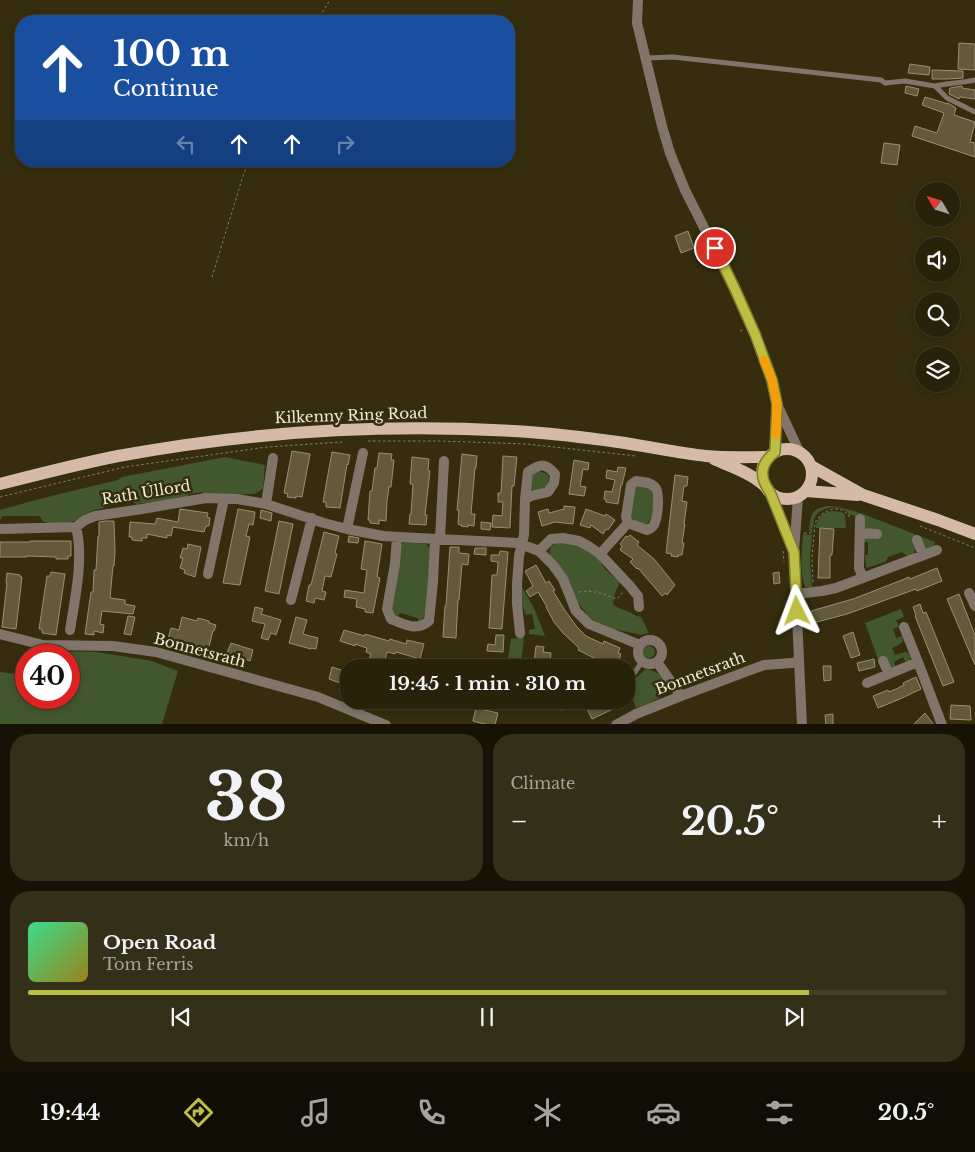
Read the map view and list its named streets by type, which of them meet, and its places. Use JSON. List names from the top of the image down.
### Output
{
  "streets": {
    "main road": ["Kilkenny Ring Road"],
    "street": ["Rath Úllord", "Bonnetsrath"]
  },
  "crossings": [
    ["Rath Úllord", "Bonnetsrath"]
  ],
  "north": "top left",
  "page": {
    "turn": ["100 m", "Continue"],
    "limit": "40",
    "trip": "19:45 · 1 min · 310 m",
    "tile": [
      ["38", "km/h"],
      "Climate"
    ],
    "heat": ["−", "20.5°", "+"],
    "song": ["Open Road", "Tom Ferris"],
    "tabs": ["19:44", "20.5°"]
  }
}
